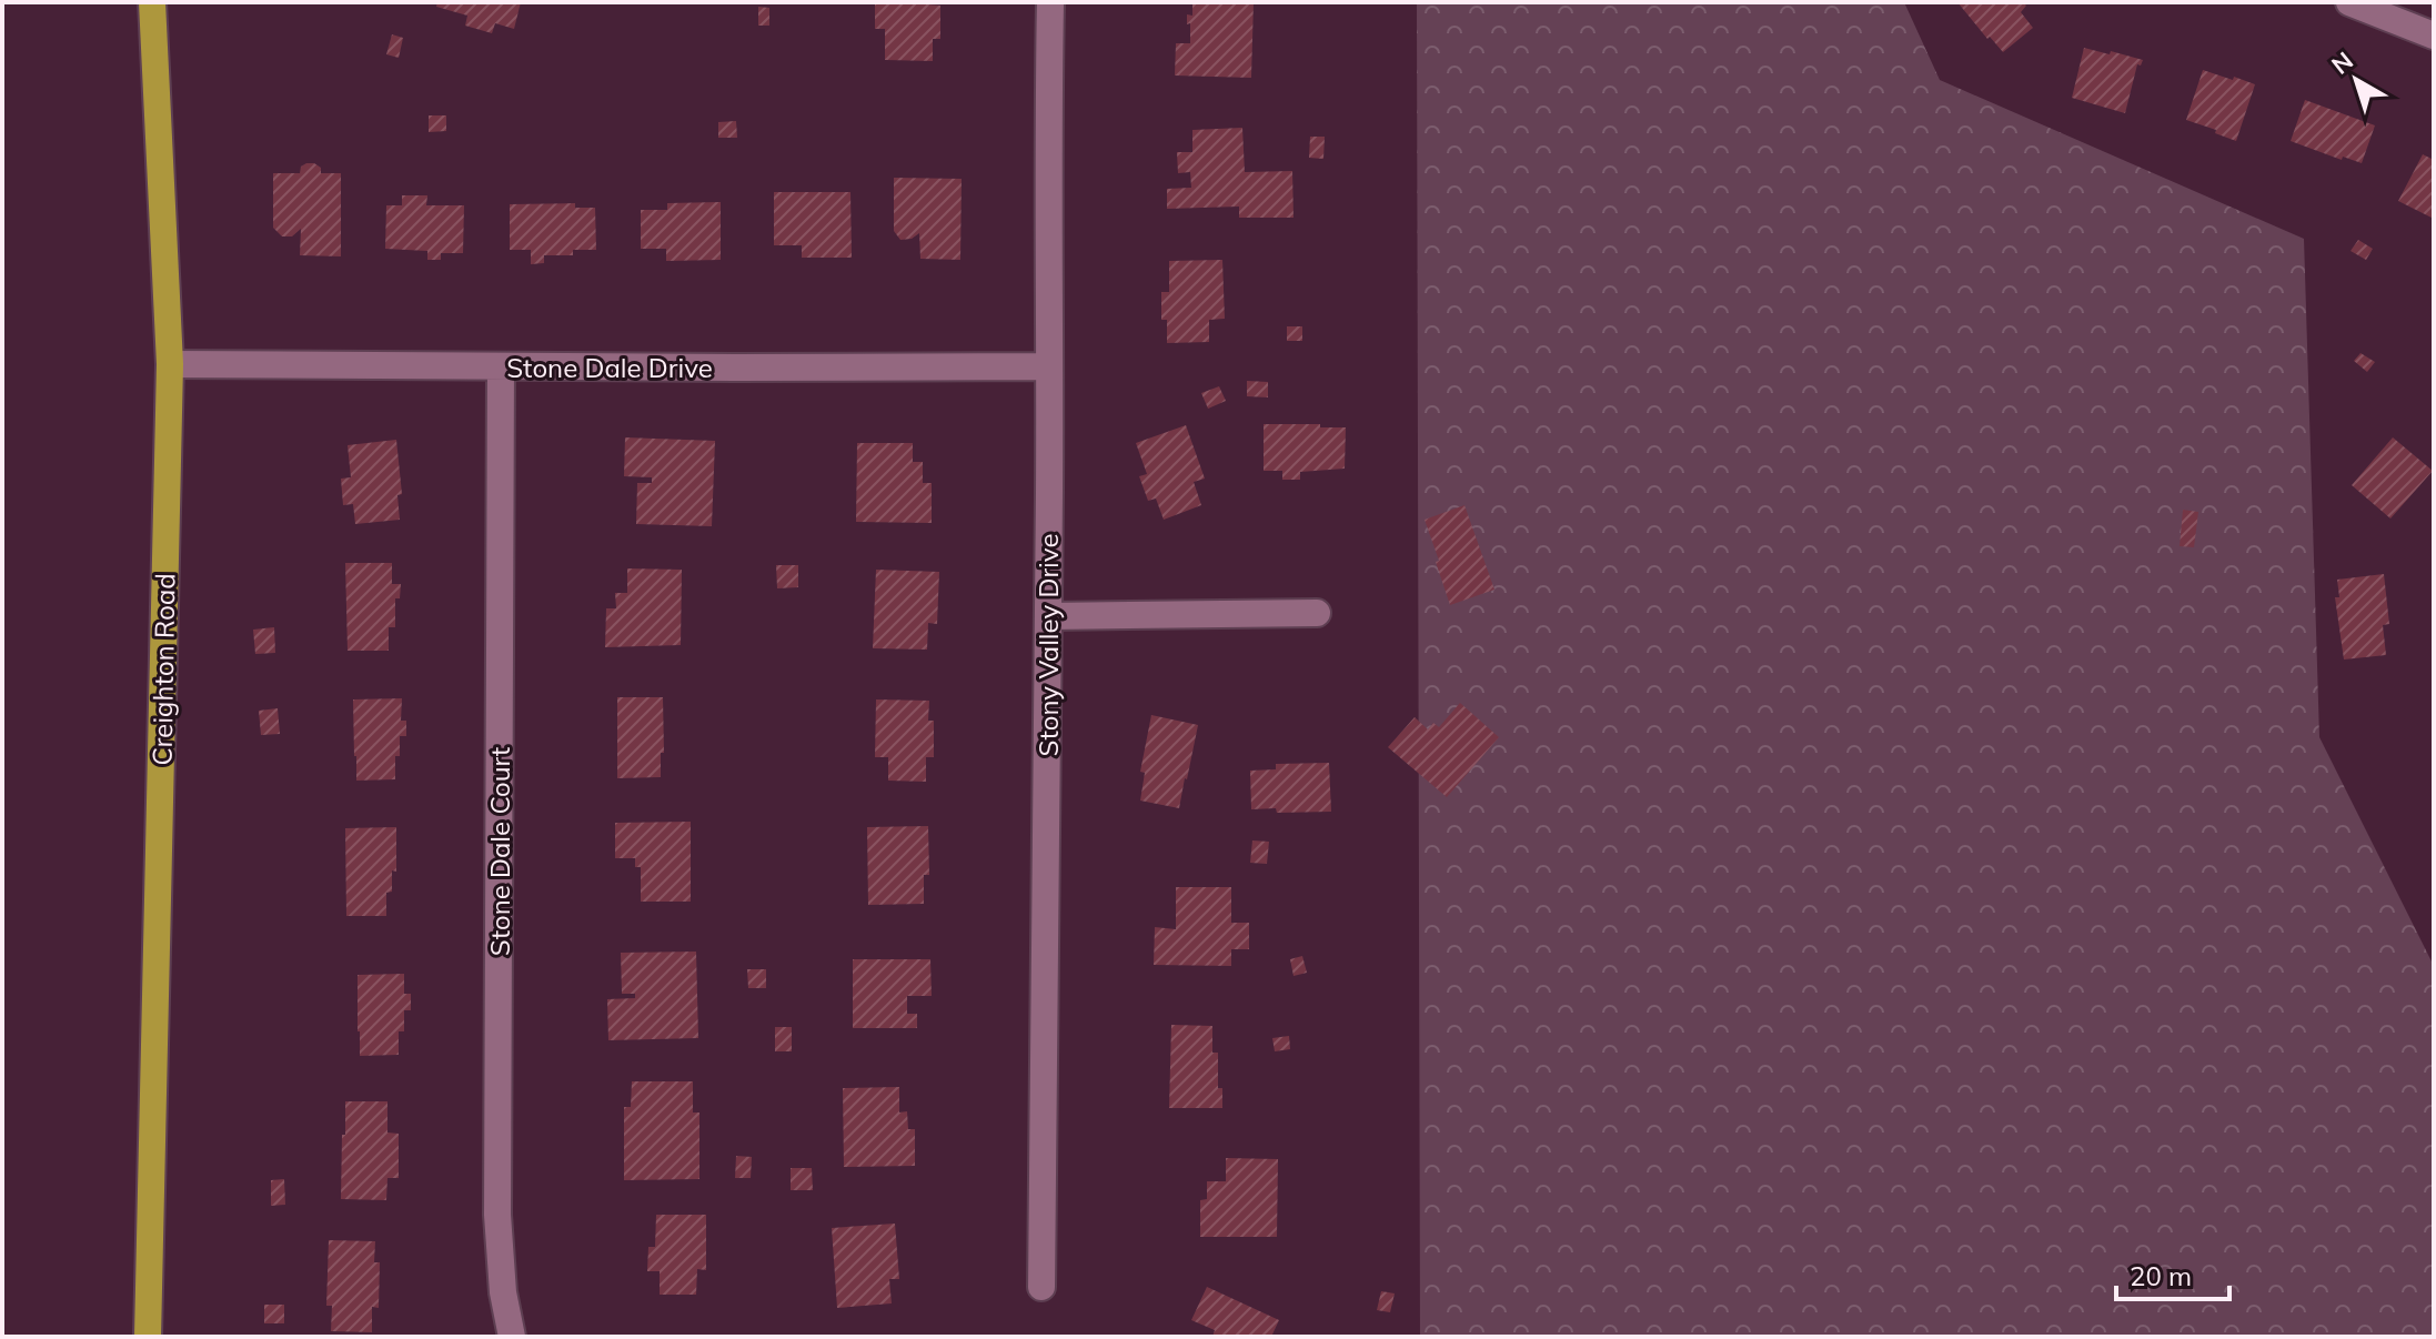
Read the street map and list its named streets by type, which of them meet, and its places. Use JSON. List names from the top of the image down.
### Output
{
  "streets": {
    "main road": ["Creighton Road"],
    "street": ["Stone Dale Drive", "Stony Valley Drive", "Stone Dale Court"]
  },
  "crossings": [
    ["Stone Dale Drive", "Stony Valley Drive"],
    ["Stone Dale Drive", "Creighton Road"],
    ["Stone Dale Drive", "Stone Dale Court"]
  ],
  "scale_bar": "20 m",
  "north": "top left"
}
